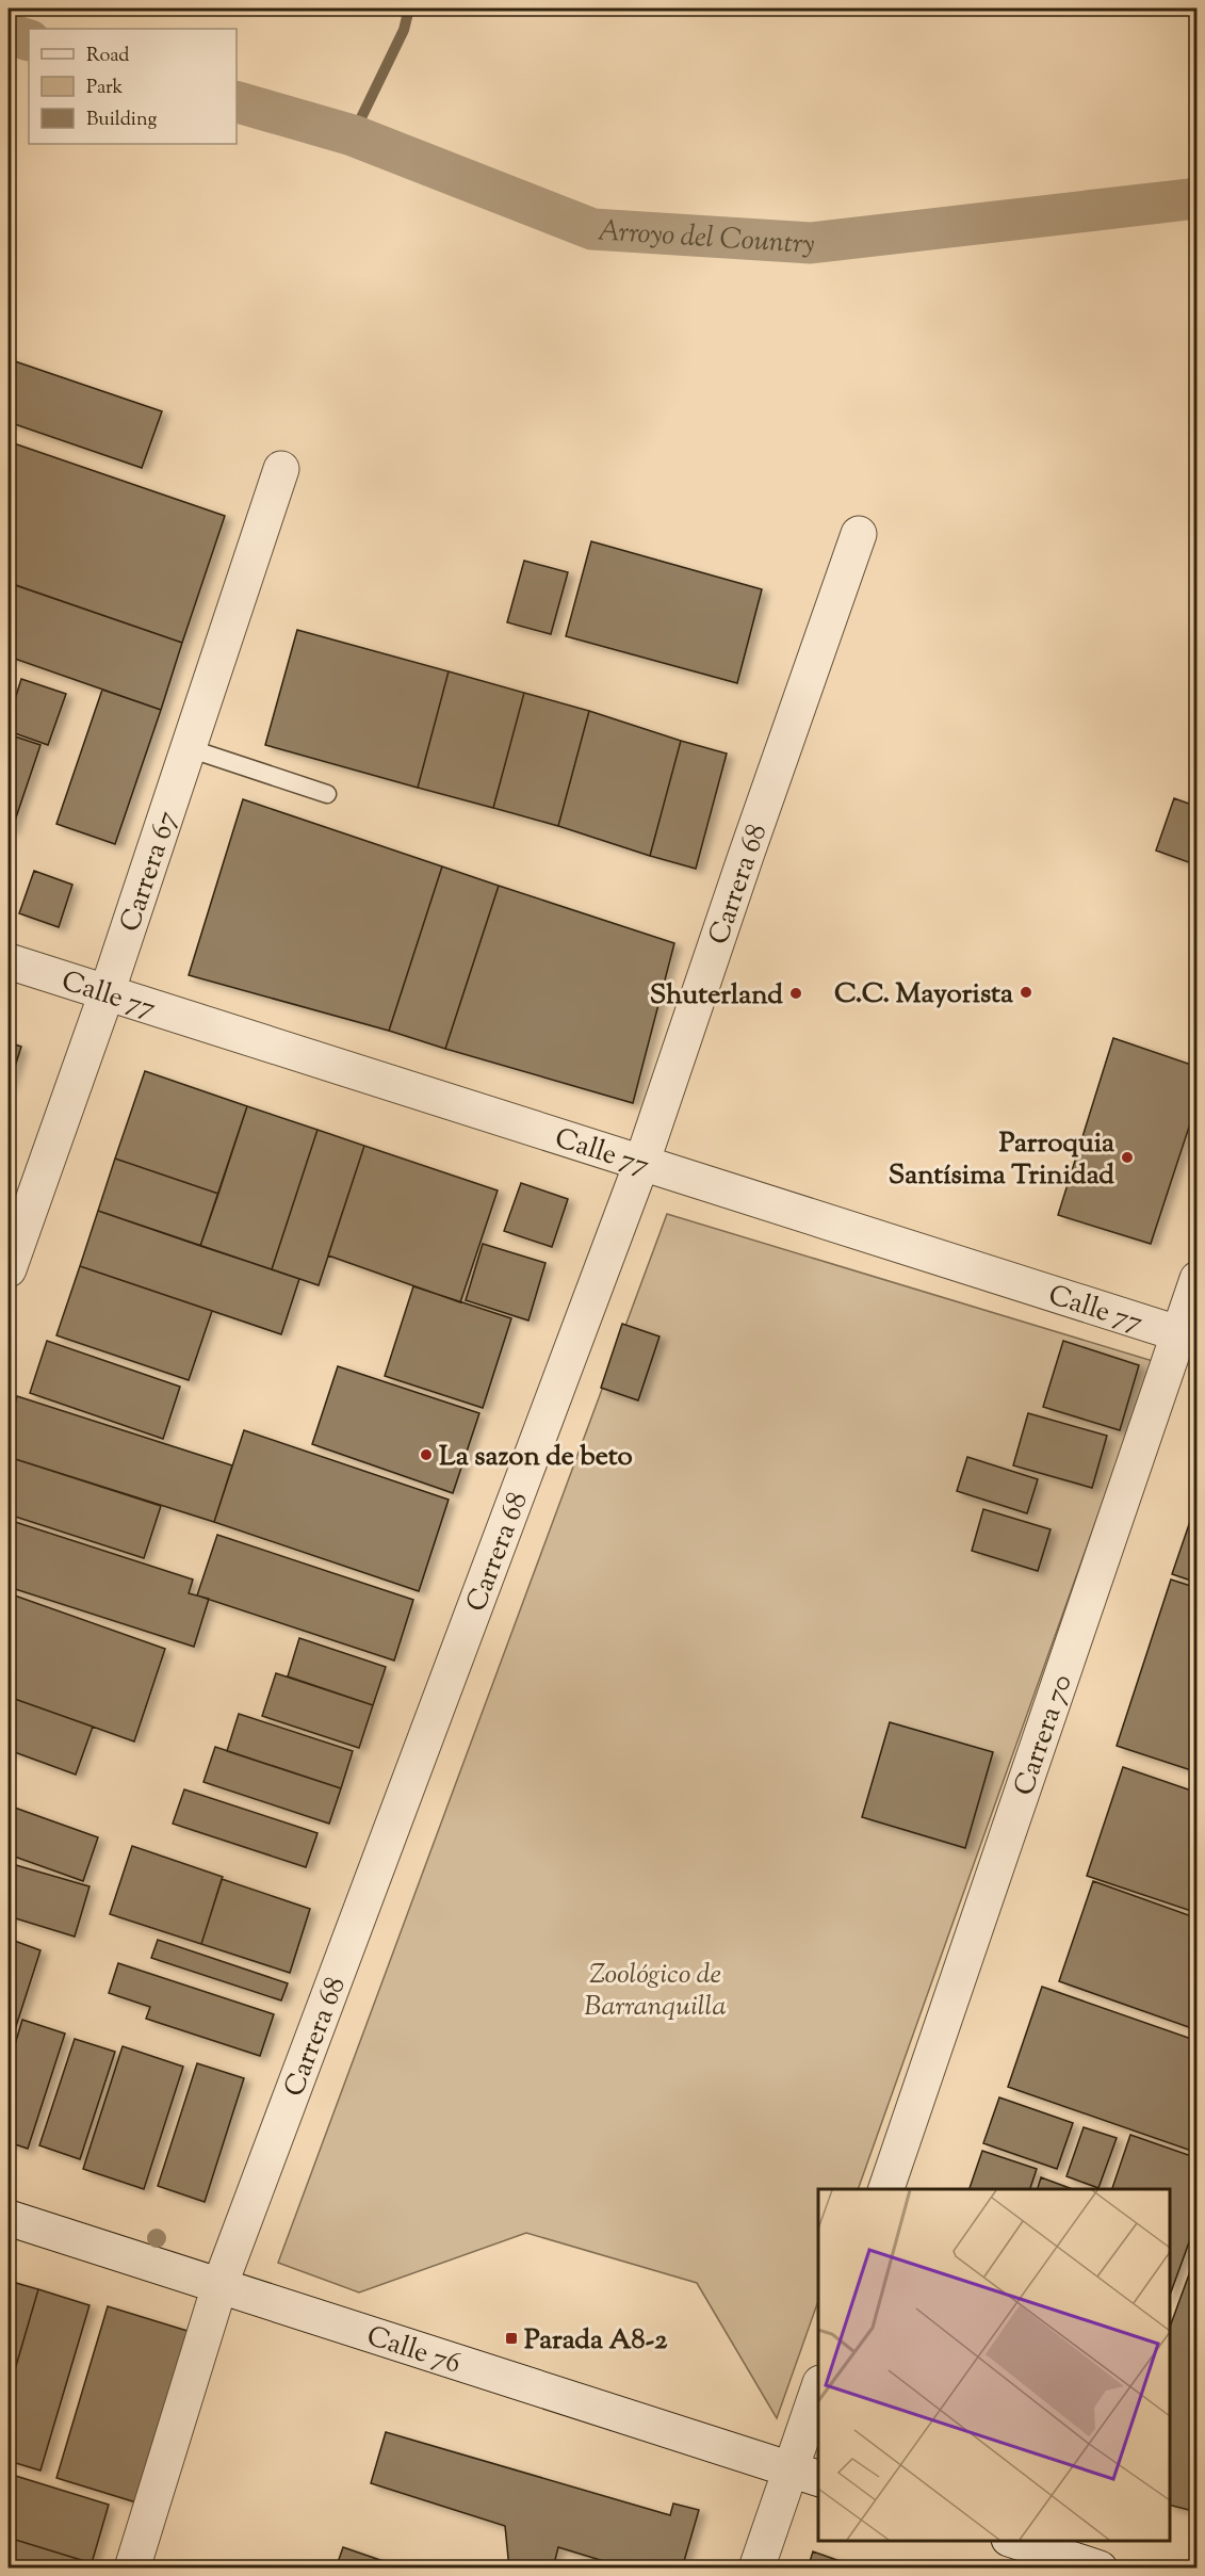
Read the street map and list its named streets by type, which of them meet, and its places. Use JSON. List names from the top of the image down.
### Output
{
  "streets": {
    "street": [
      "Carrera 67",
      "Carrera 68",
      "Calle 77",
      "Carrera 70",
      "Calle 76"
    ]
  },
  "crossings": [
    ["Carrera 67", "Calle 77"],
    ["Carrera 68", "Calle 77"],
    ["Carrera 68", "Calle 76"],
    ["Calle 77", "Carrera 70"]
  ],
  "water": ["Arroyo del Country"],
  "parks": ["Zoológico de Barranquilla"],
  "places": {
    "other": [
      "C.C. Mayorista",
      "Shuterland",
      "Parroquia Santísima Trinidad",
      "La sazon de beto"
    ],
    "transit": ["Parada A8-2"]
  },
  "legend": ["Road", "Park", "Building"]
}
